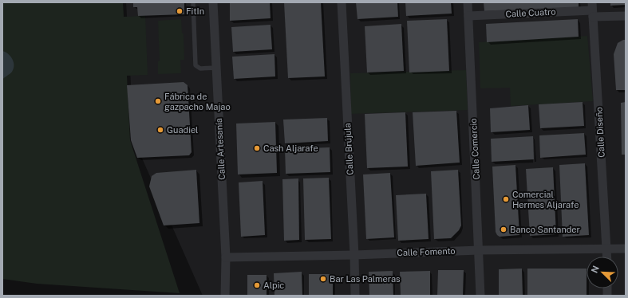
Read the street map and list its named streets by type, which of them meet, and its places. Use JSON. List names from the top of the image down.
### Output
{
  "streets": {
    "street": [
      "Calle Cuatro",
      "Calle Diseño",
      "Calle Artesanía",
      "Calle Brújula",
      "Calle Comercio",
      "Calle Fomento"
    ]
  },
  "crossings": [
    ["Calle Cuatro", "Calle Diseño"],
    ["Calle Cuatro", "Calle Comercio"],
    ["Calle Diseño", "Calle Fomento"],
    ["Calle Artesanía", "Calle Fomento"],
    ["Calle Brújula", "Calle Fomento"],
    ["Calle Comercio", "Calle Fomento"]
  ],
  "places": [
    "FitIn",
    "Fábrica de gazpacho Majao",
    "Guadiel",
    "Cash Aljarafe",
    "Comercial Hermes Aljarafe",
    "Banco Santander",
    "Bar Las Palmeras",
    "Alpic"
  ],
  "north": "top left"
}
